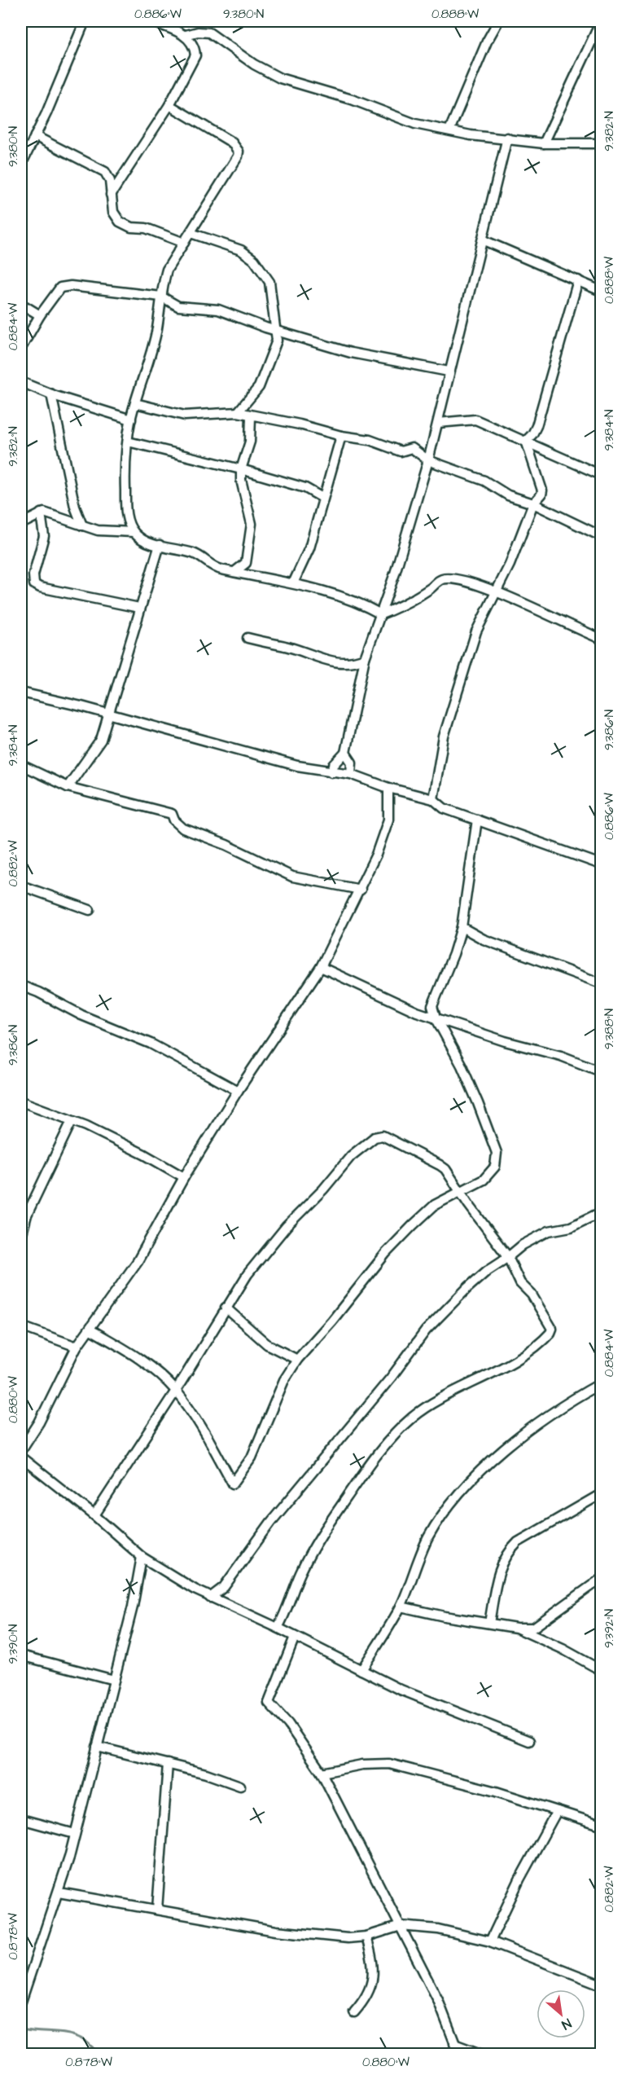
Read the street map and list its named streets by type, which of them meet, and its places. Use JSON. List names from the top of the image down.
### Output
{
  "north": "bottom right",
  "coordinates": [
    "0.886°W",
    "9.380°N",
    "0.888°W",
    "9.382°N",
    "0.884°W",
    "9.384°N",
    "9.386°N",
    "0.882°W",
    "9.388°N",
    "0.880°W",
    "9.392°N",
    "9.390°N",
    "0.878°W"
  ]
}
